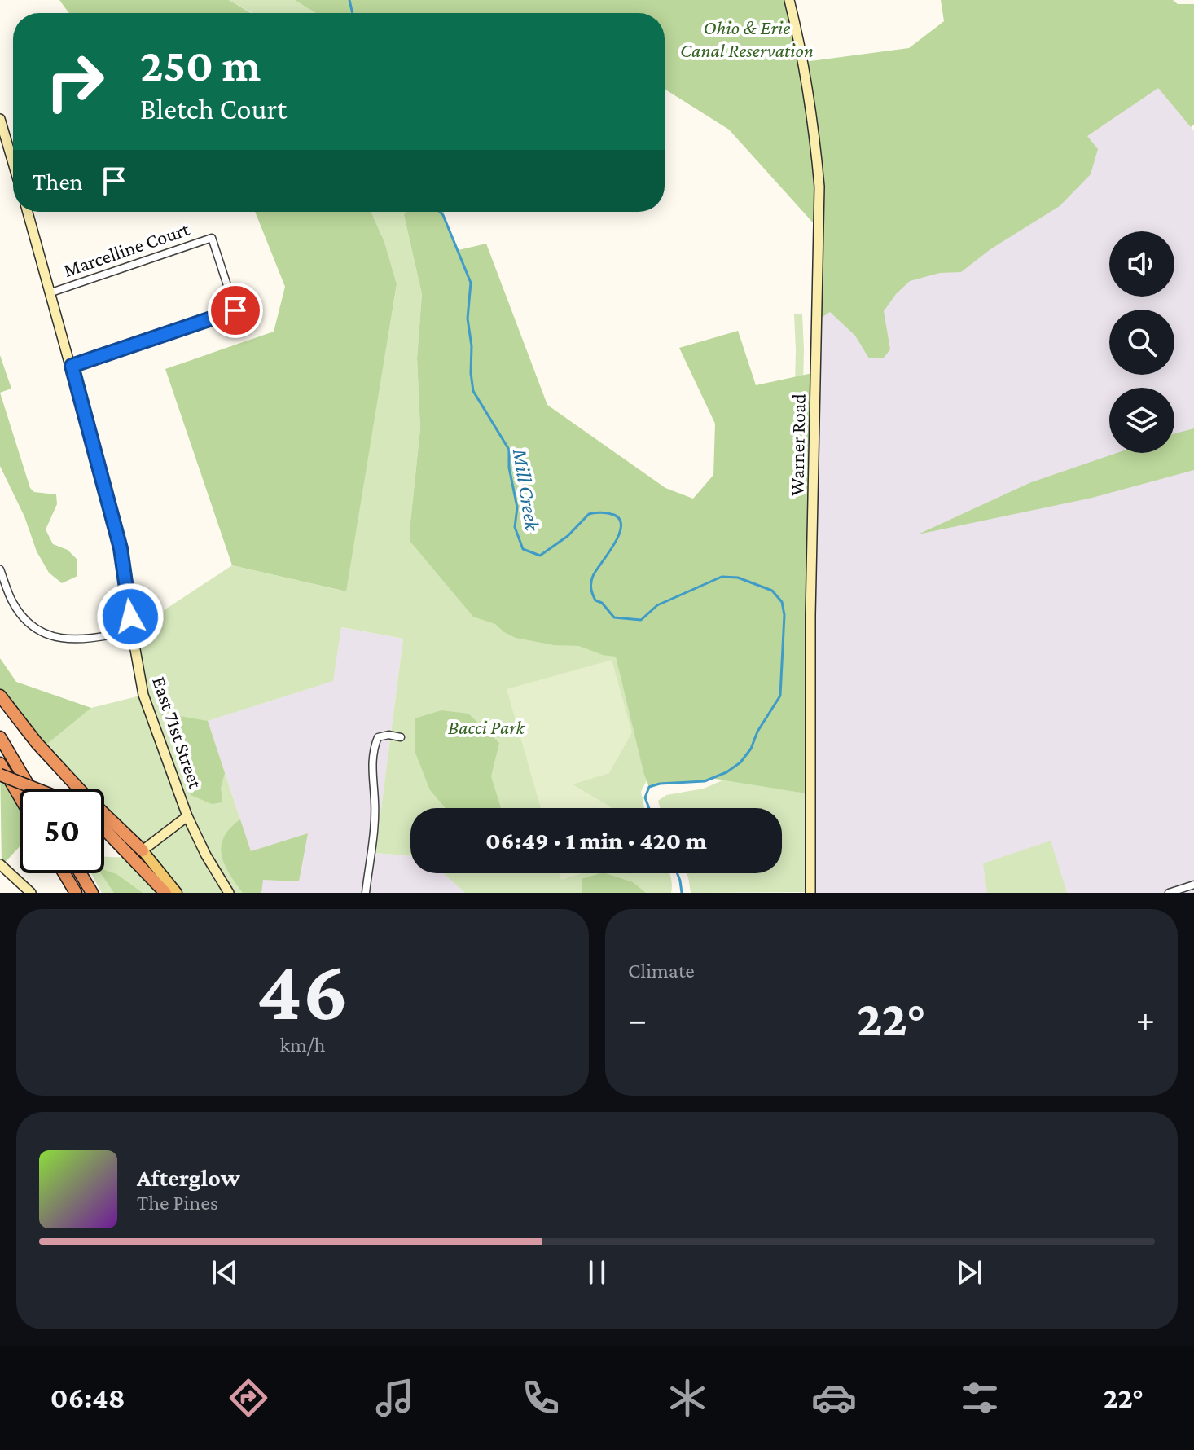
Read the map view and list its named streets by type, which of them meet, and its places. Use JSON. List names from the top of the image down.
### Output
{
  "streets": {
    "main road": ["Warner Road", "East 71st Street"],
    "street": ["Marcelline Court"]
  },
  "crossings": [
    ["Marcelline Court", "East 71st Street"]
  ],
  "water": ["Mill Creek"],
  "parks": ["Ohio & Erie Canal Reservation", "Bacci Park"],
  "page": {
    "turn": ["250 m", "Bletch Court"],
    "then": "Then",
    "limit": "50",
    "trip": "06:49 · 1 min · 420 m",
    "tile": [
      ["46", "km/h"],
      "Climate"
    ],
    "heat": ["−", "22°", "+"],
    "song": ["Afterglow", "The Pines"],
    "tabs": ["06:48", "22°"]
  }
}
